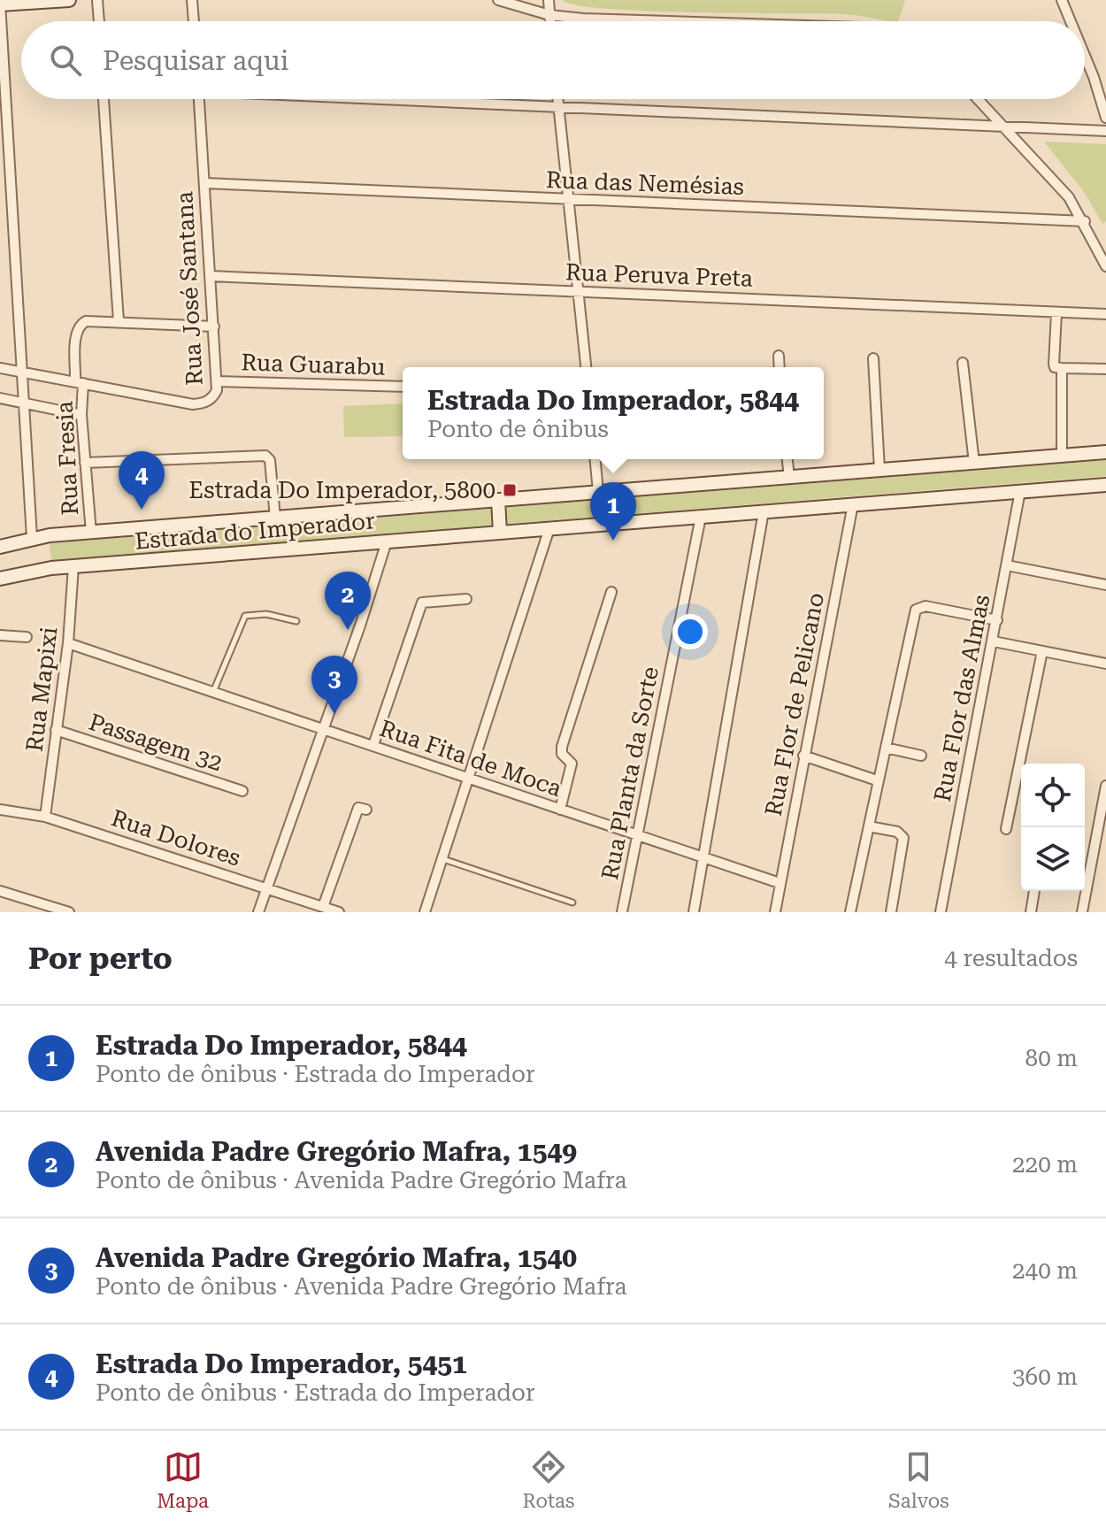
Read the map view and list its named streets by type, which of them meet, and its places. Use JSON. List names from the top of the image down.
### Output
{
  "streets": {
    "main road": ["Estrada do Imperador"],
    "street": [
      "Rua das Nemésias",
      "Rua Peruva Preta",
      "Rua José Santana",
      "Rua Guarabu",
      "Rua Fresia",
      "Rua Mapixi",
      "Rua Flor das Almas",
      "Rua Flor de Pelicano",
      "Passagem 32",
      "Rua Fita de Moca",
      "Rua Planta da Sorte",
      "Rua Dolores"
    ]
  },
  "crossings": [
    ["Rua das Nemésias", "Rua José Santana"],
    ["Rua Peruva Preta", "Rua José Santana"],
    ["Rua José Santana", "Rua Guarabu"],
    ["Rua José Santana", "Rua Fresia"],
    ["Rua Fresia", "Estrada do Imperador"],
    ["Estrada do Imperador", "Rua Mapixi"],
    ["Estrada do Imperador", "Rua Flor das Almas"],
    ["Estrada do Imperador", "Rua Flor de Pelicano"],
    ["Estrada do Imperador", "Rua Planta da Sorte"],
    ["Rua Mapixi", "Passagem 32"],
    ["Rua Mapixi", "Rua Fita de Moca"],
    ["Rua Mapixi", "Rua Dolores"],
    ["Rua Flor de Pelicano", "Rua Fita de Moca"],
    ["Rua Fita de Moca", "Rua Planta da Sorte"]
  ],
  "places": {
    "transit": ["Estrada Do Imperador, 5800"]
  },
  "page": {
    "search": "Pesquisar aqui",
    "popup": ["Estrada Do Imperador, 5844", "Ponto de ônibus"],
    "pins": [
      "4",
      "1",
      "2",
      "3"
    ],
    "heading": ["Por perto", "4 resultados"],
    "list": [
      {
        "mark": "1",
        "name": "Estrada Do Imperador, 5844",
        "note": "Ponto de ônibus · Estrada do Imperador",
        "value": "80 m"
      },
      {
        "mark": "2",
        "name": "Avenida Padre Gregório Mafra, 1549",
        "note": "Ponto de ônibus · Avenida Padre Gregório Mafra",
        "value": "220 m"
      },
      {
        "mark": "3",
        "name": "Avenida Padre Gregório Mafra, 1540",
        "note": "Ponto de ônibus · Avenida Padre Gregório Mafra",
        "value": "240 m"
      },
      {
        "mark": "4",
        "name": "Estrada Do Imperador, 5451",
        "note": "Ponto de ônibus · Estrada do Imperador",
        "value": "360 m"
      }
    ],
    "nav": ["Mapa", "Rotas", "Salvos"]
  }
}
